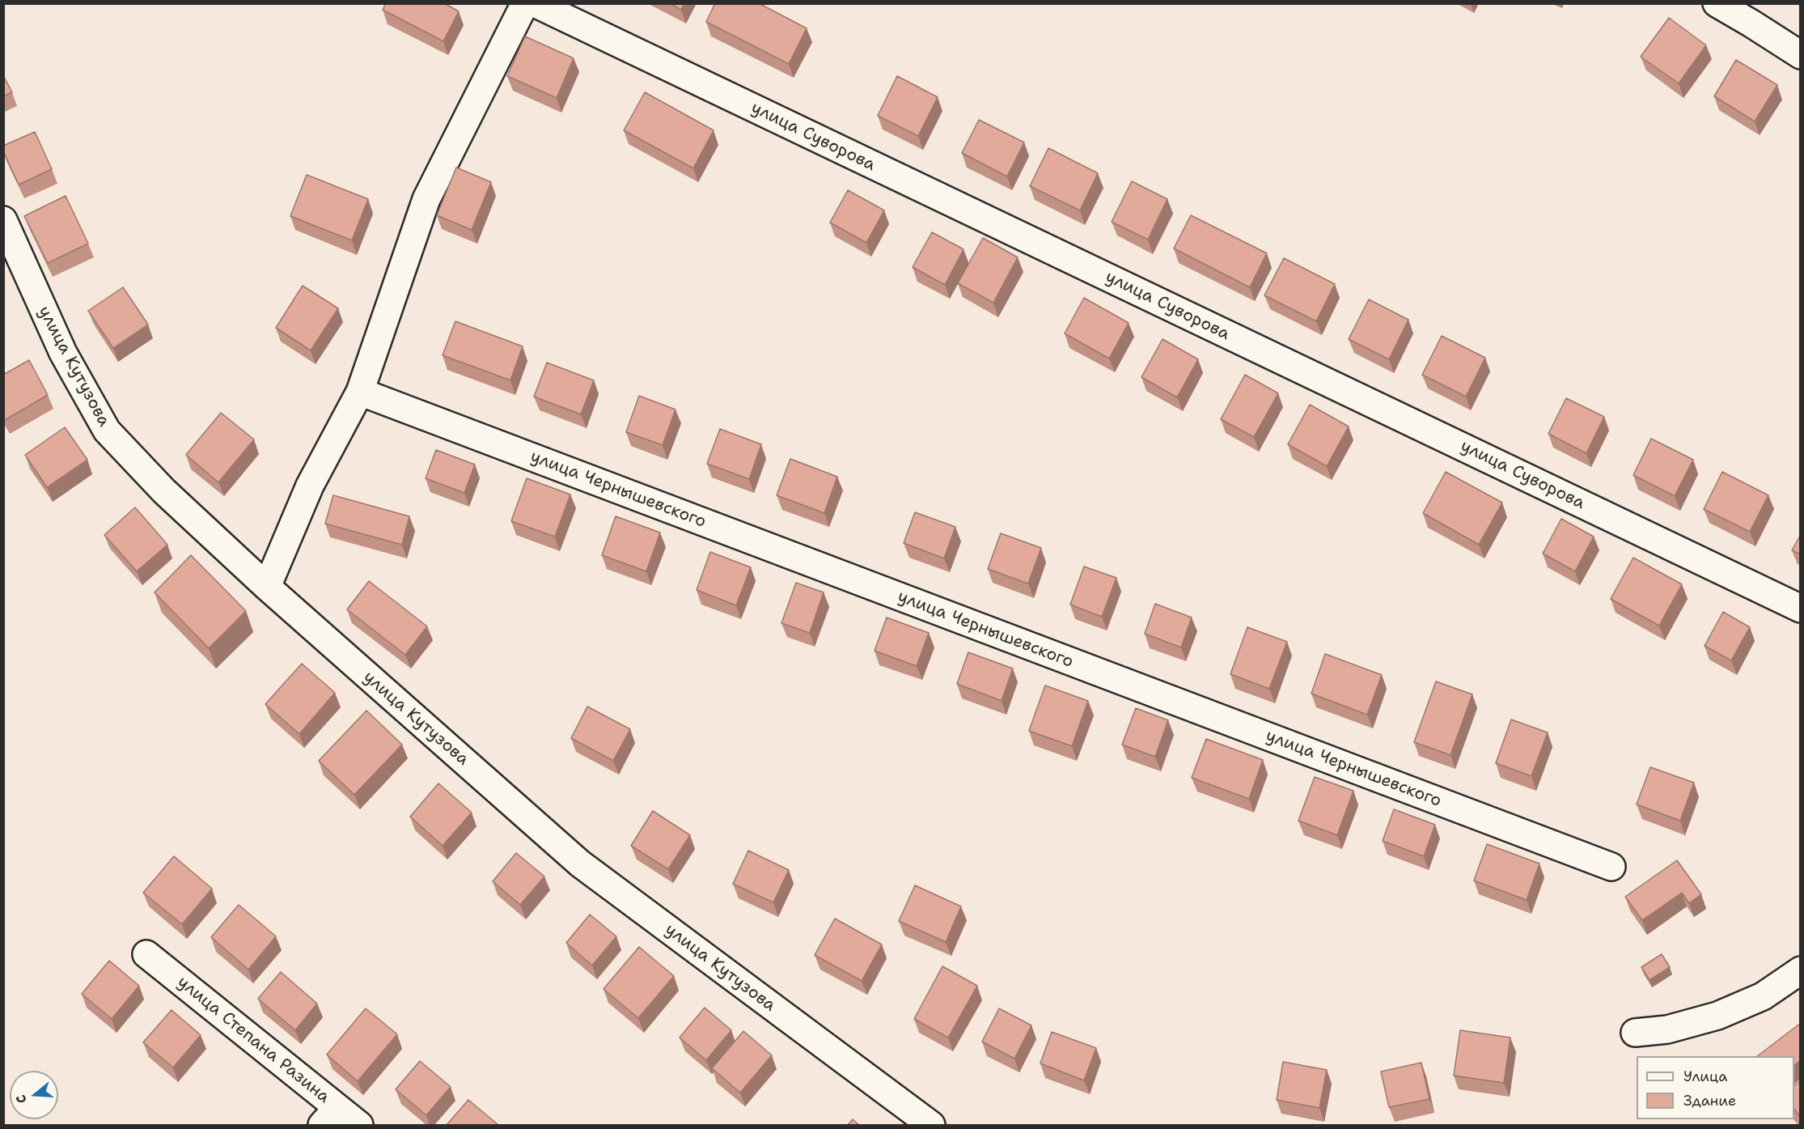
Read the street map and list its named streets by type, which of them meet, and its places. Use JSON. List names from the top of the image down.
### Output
{
  "streets": {
    "street": [
      "улица Суворова",
      "улица Кутузова",
      "улица Чернышевского",
      "улица Степана Разина"
    ]
  },
  "legend": ["Улица", "Здание"],
  "north": "left"
}
